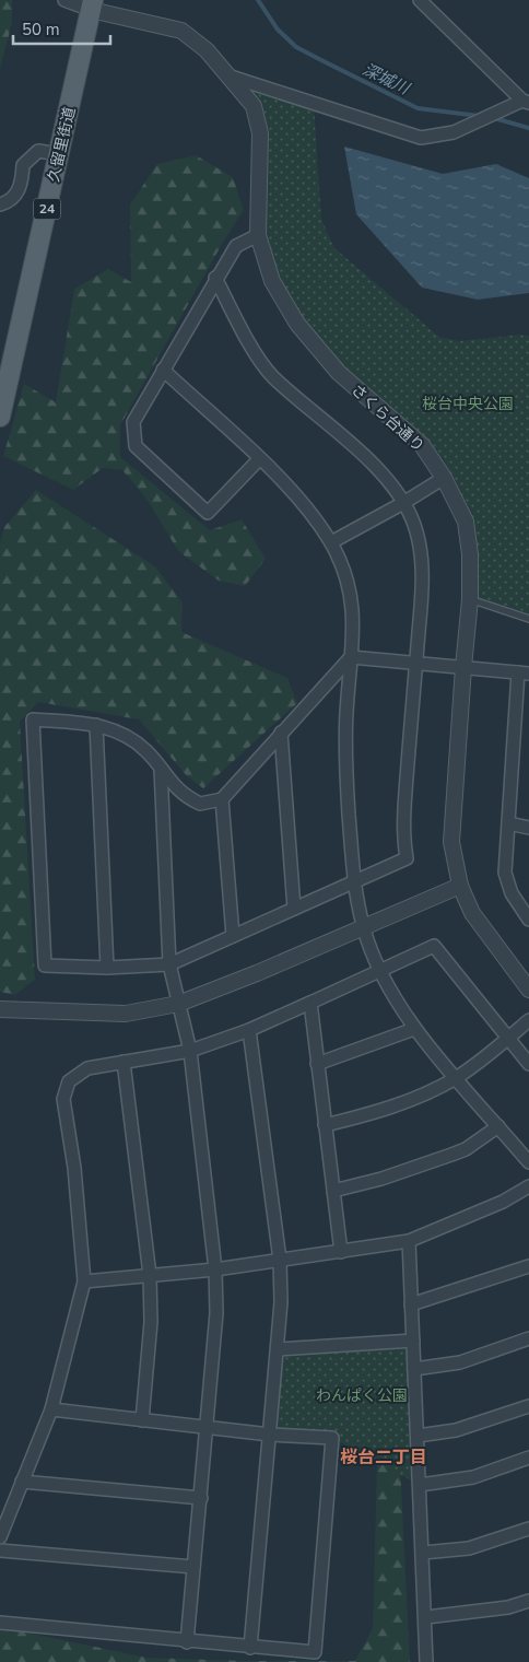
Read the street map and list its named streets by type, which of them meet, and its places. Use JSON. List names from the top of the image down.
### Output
{
  "streets": {
    "main road": ["久留里街道", "24"],
    "street": ["さくら台通り"]
  },
  "crossings": [
    ["久留里街道", "さくら台通り"]
  ],
  "districts": ["桜台二丁目"],
  "water": ["深城川"],
  "parks": ["桜台中央公園", "わんぱく公園"],
  "scale_bar": "50 m"
}
